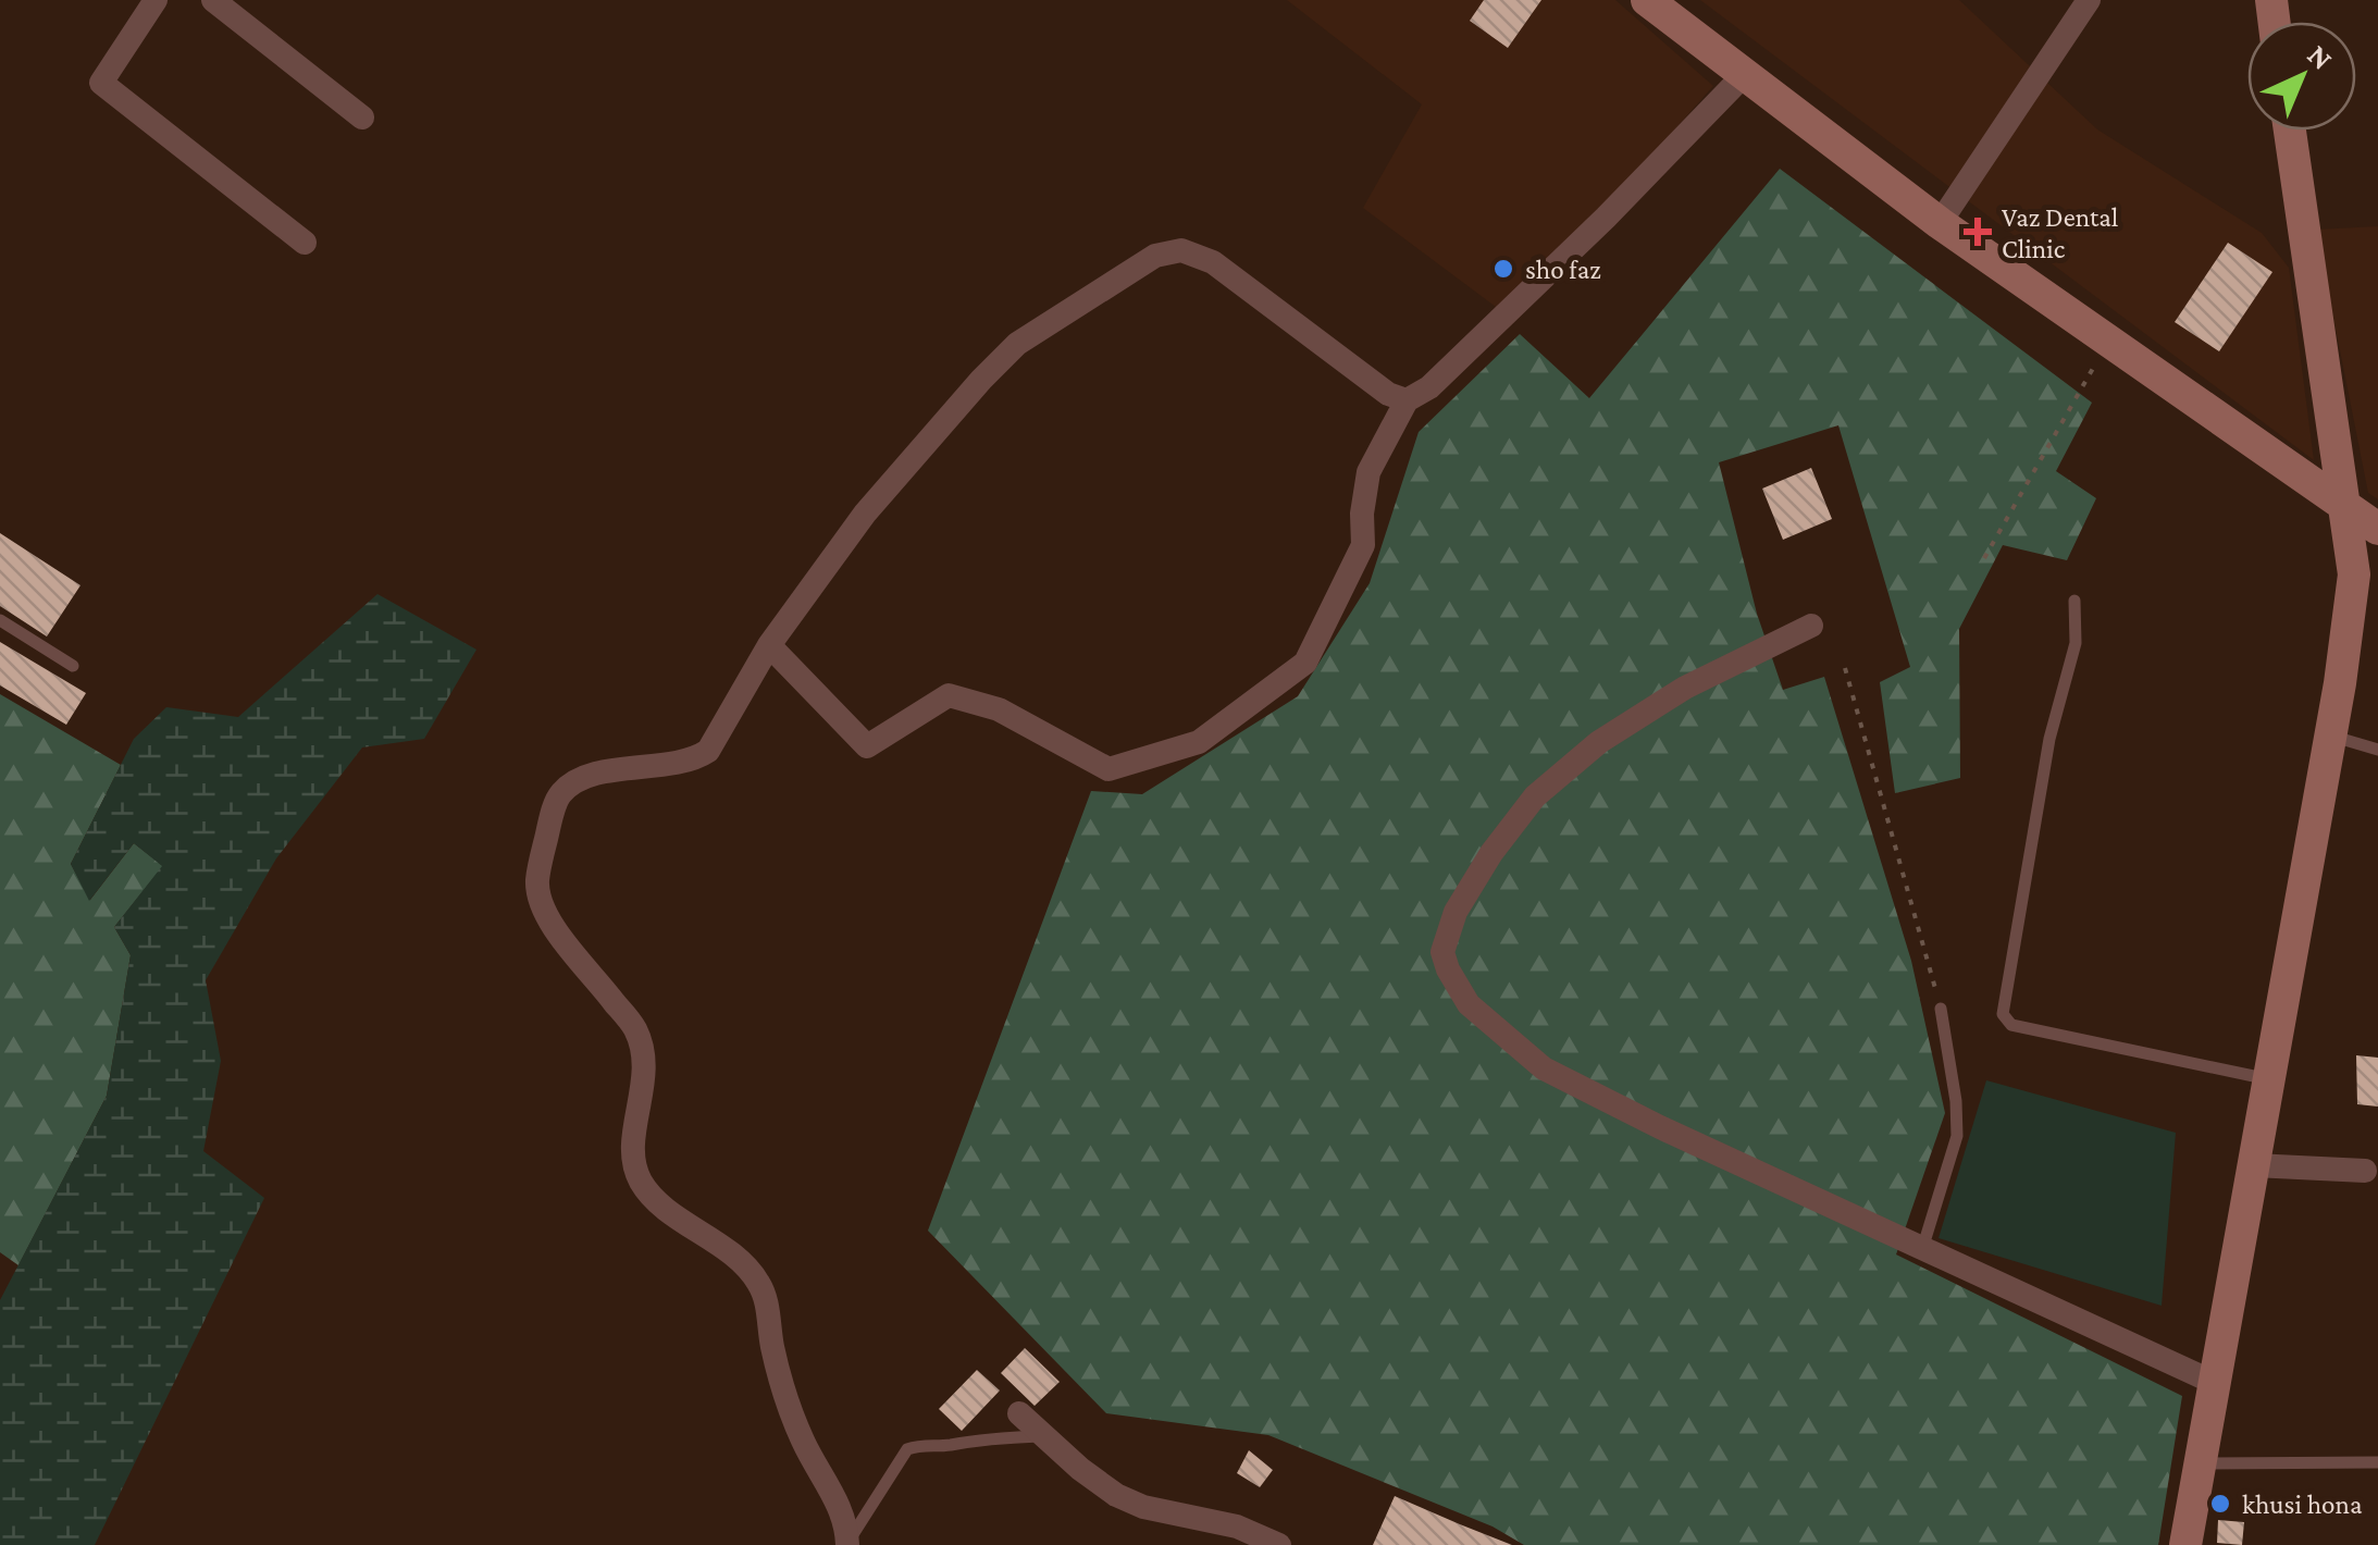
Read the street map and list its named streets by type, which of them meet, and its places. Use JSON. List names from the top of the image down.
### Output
{
  "places": {
    "health": ["Vaz Dental Clinic"],
    "other": ["sho faz", "khusi hona"]
  },
  "north": "top right"
}
